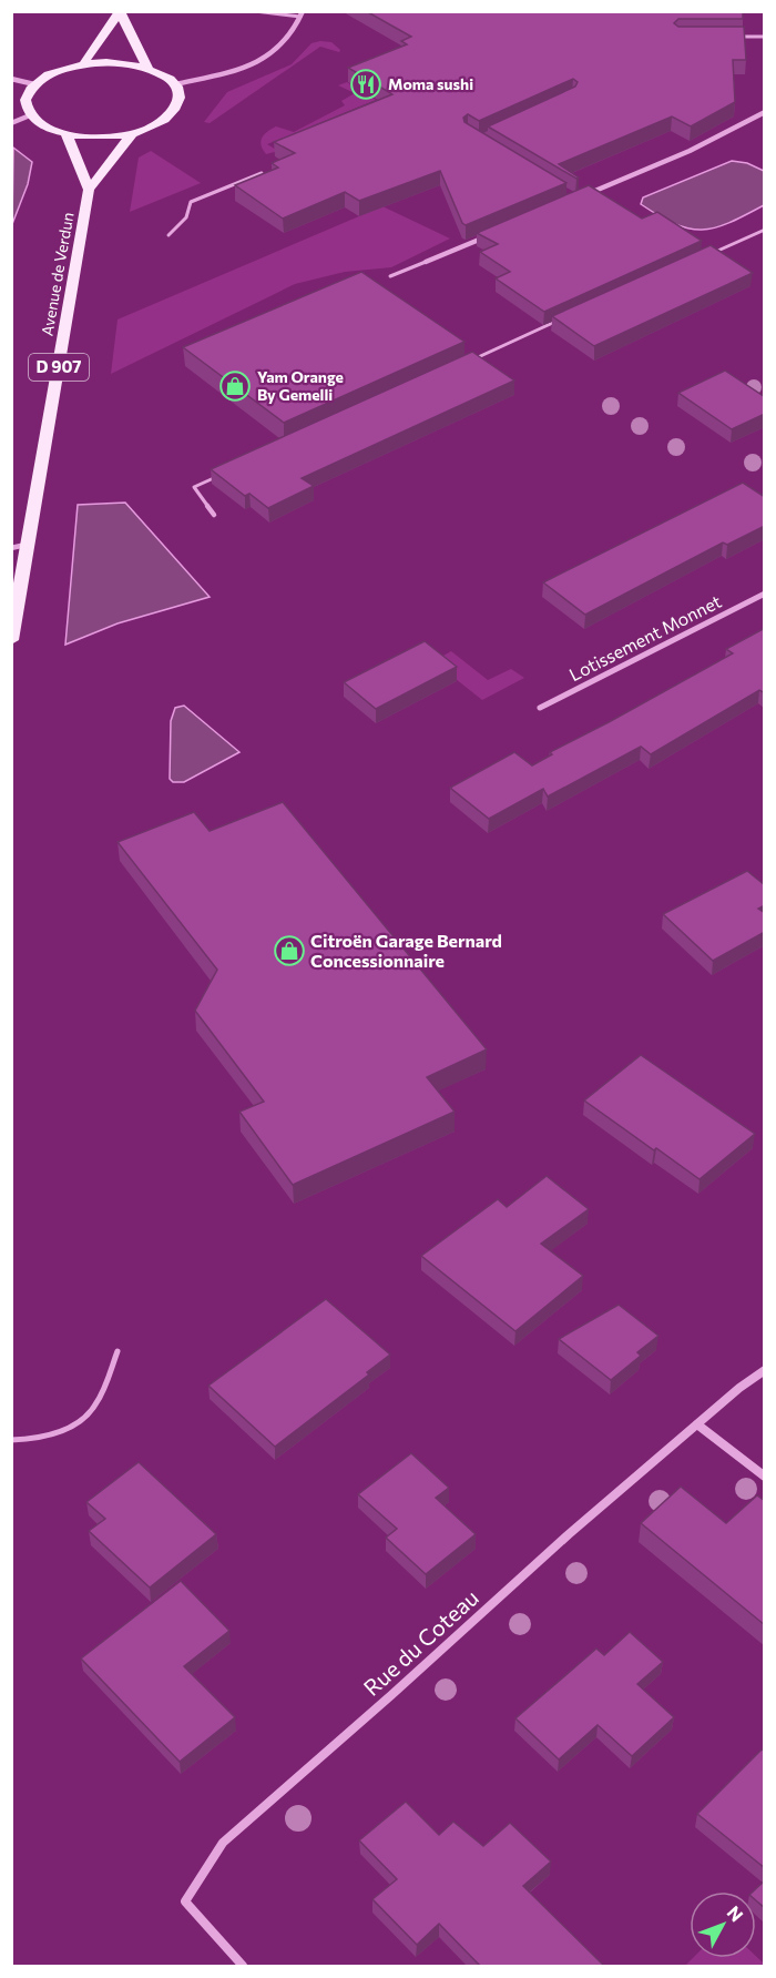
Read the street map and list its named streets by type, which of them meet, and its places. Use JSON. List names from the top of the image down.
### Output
{
  "streets": {
    "main road": ["Avenue de Verdun", "D 907"],
    "street": ["Lotissement Monnet", "Rue du Coteau"]
  },
  "places": {
    "restaurant": ["Moma sushi"],
    "shop": ["Yam Orange By Gemelli", "Citroën Garage Bernard Concessionnaire"]
  },
  "north": "top right"
}
